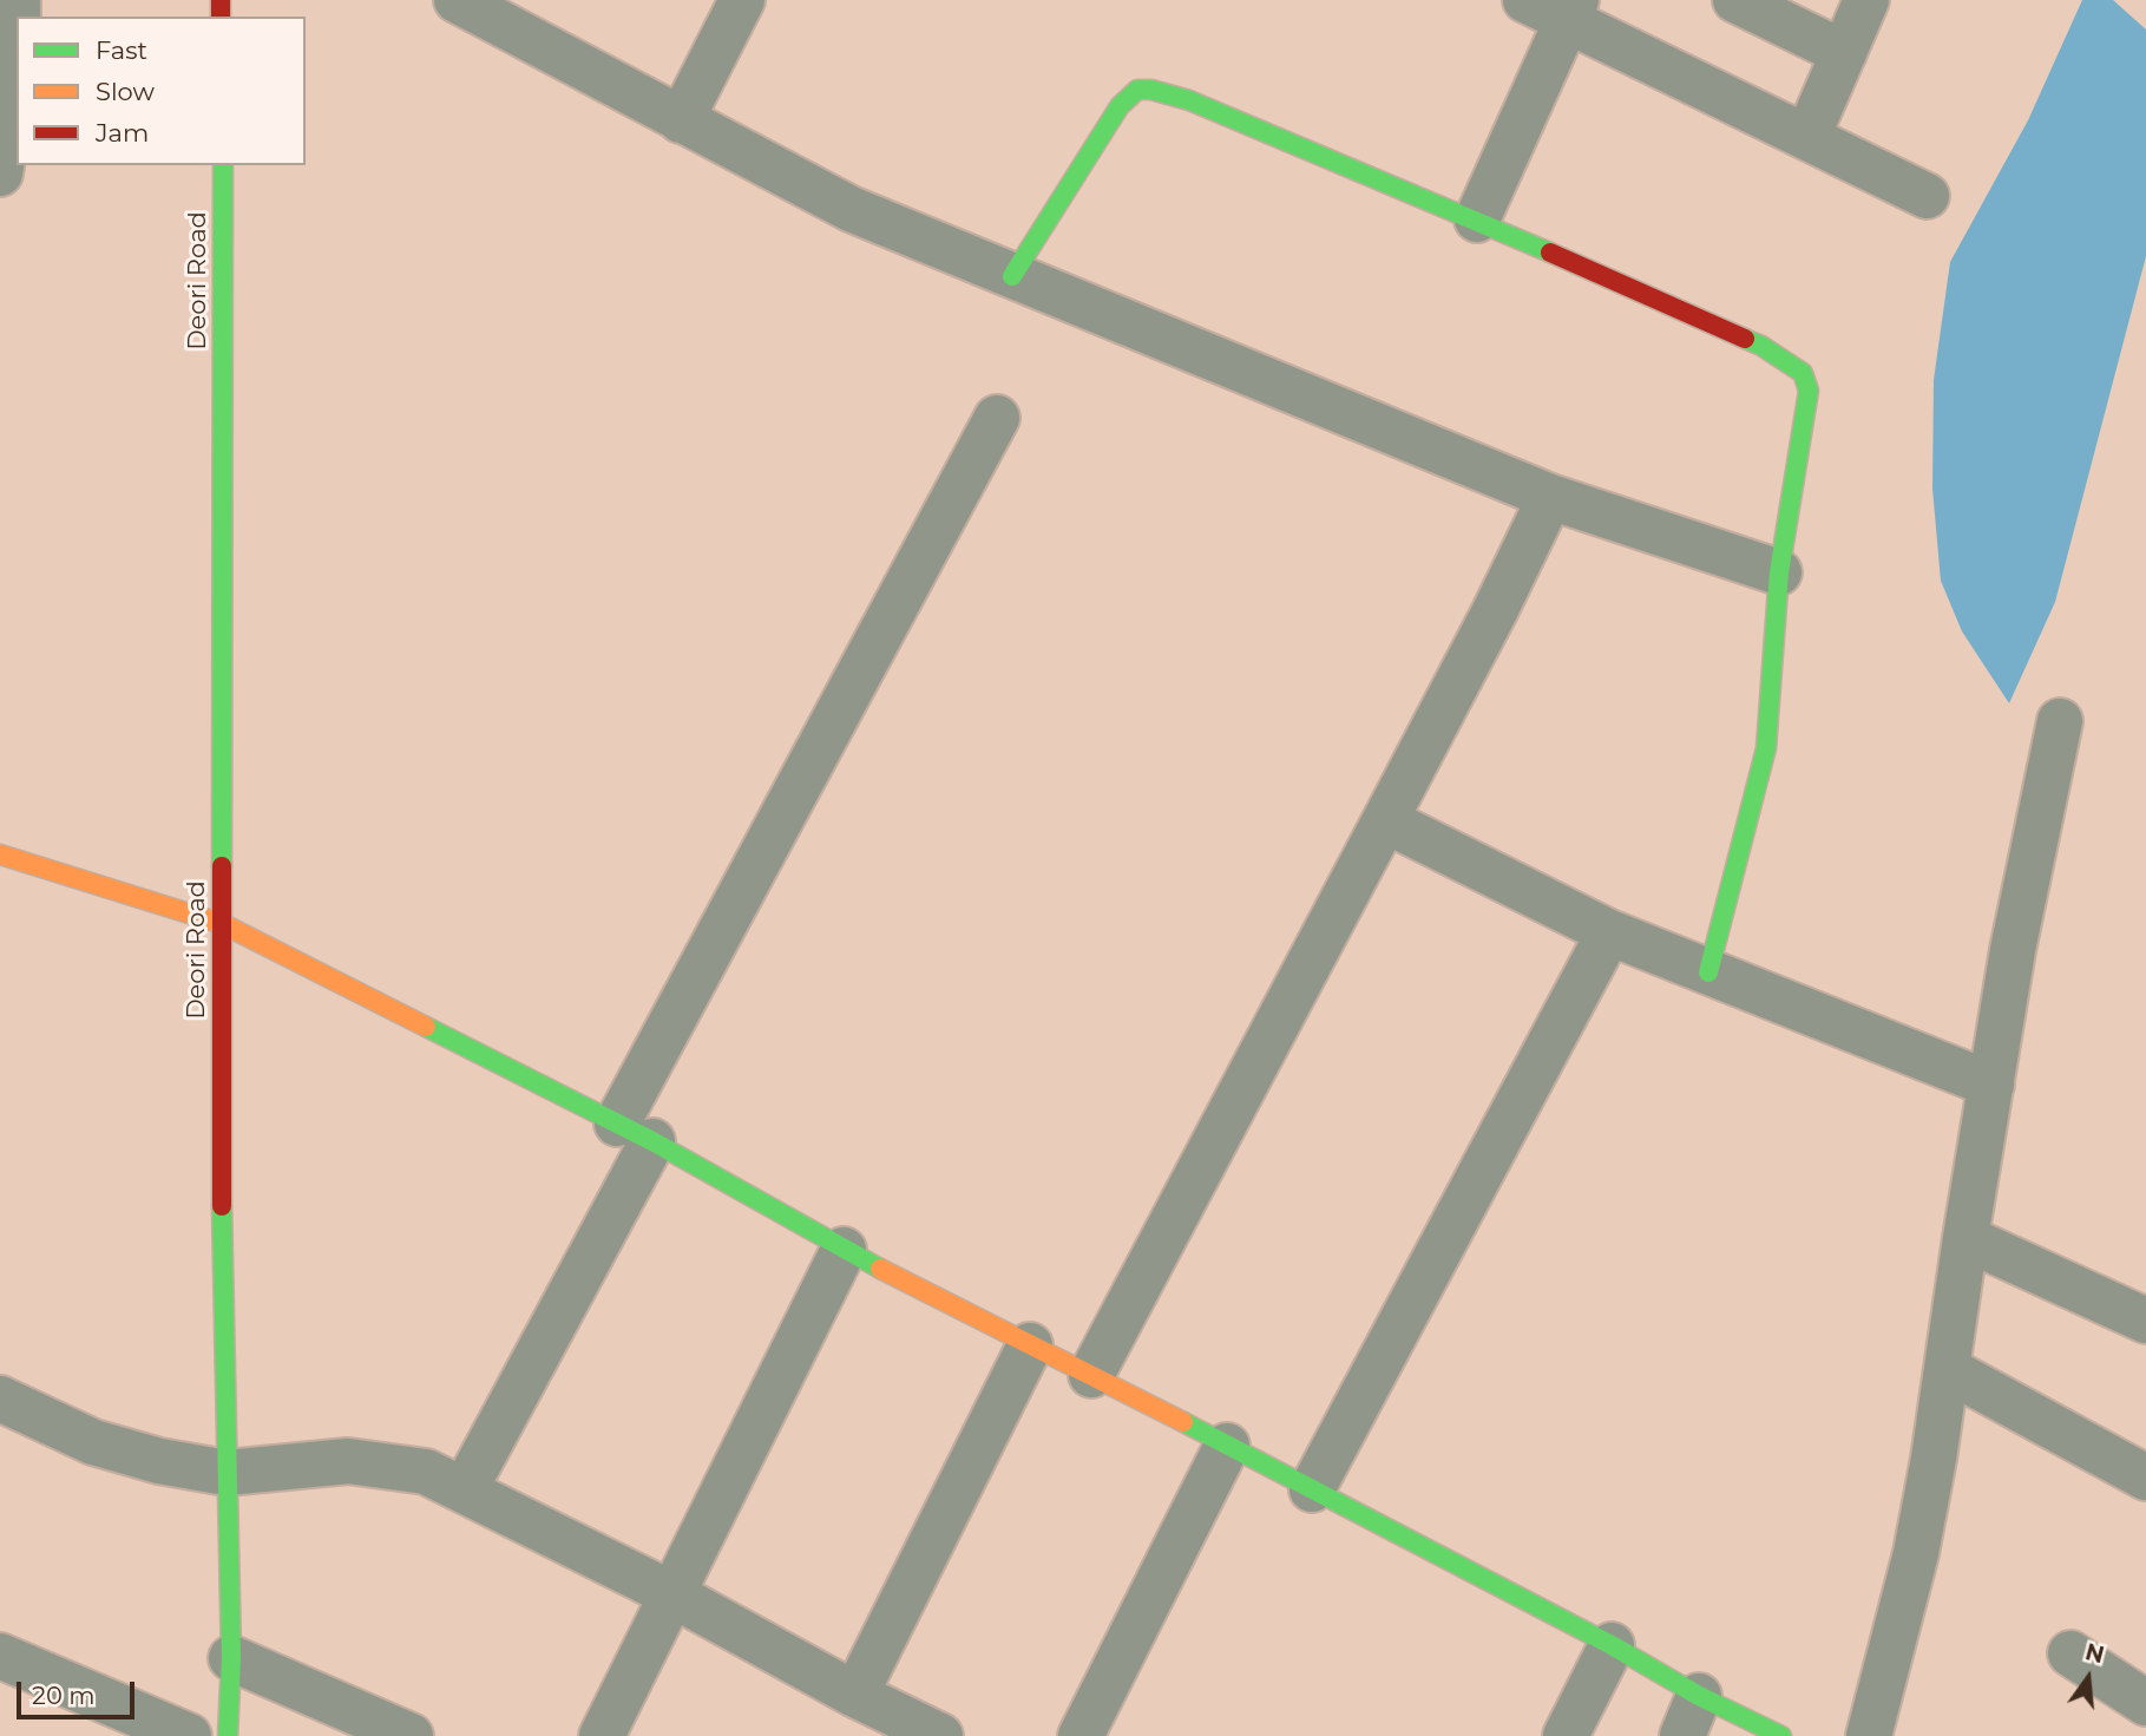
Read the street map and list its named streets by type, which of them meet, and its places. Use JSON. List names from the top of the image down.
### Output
{
  "streets": {
    "street": ["Deori Road"]
  },
  "legend": ["Fast", "Slow", "Jam"],
  "scale_bar": "20 m",
  "north": "top"
}
